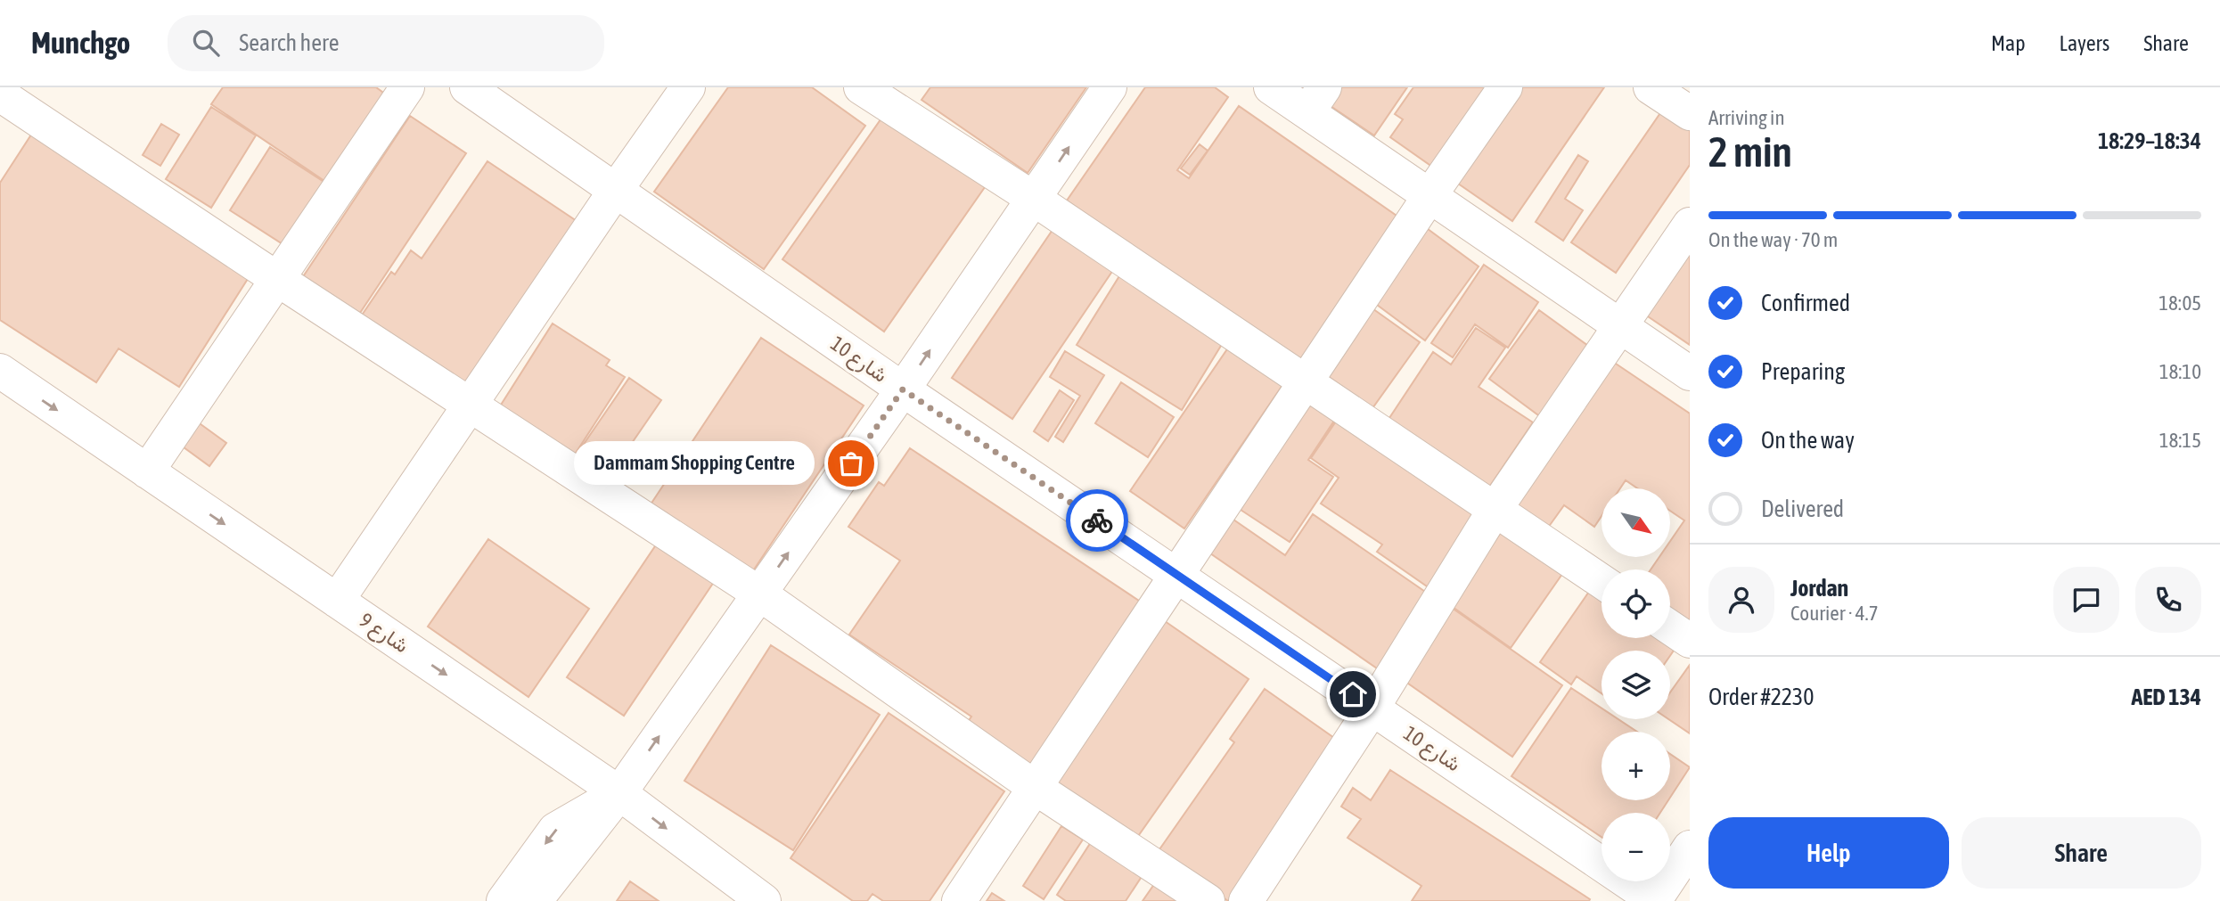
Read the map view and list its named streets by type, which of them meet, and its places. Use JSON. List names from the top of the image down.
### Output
{
  "streets": {
    "street": ["شارع 10", "شارع 9"]
  },
  "places": ["Dammam Shopping Centre"],
  "north": "bottom right",
  "page": {
    "header": "Munchgo",
    "search": "Search here",
    "nav": ["Map", "Layers", "Share"],
    "heading": ["2 min", "Arriving in", "18:29–18:34"],
    "panel": [
      "Jordan",
      "Courier · 4.7",
      "Order #2230",
      "AED 134"
    ],
    "bar": "On the way · 70 m",
    "list": [
      ["Confirmed", "18:05"],
      ["Preparing", "18:10"],
      ["On the way", "18:15"],
      "Delivered"
    ],
    "bubble": "Dammam Shopping Centre",
    "map_buttons": ["+", "−"],
    "buttons": ["Help", "Share"]
  }
}
